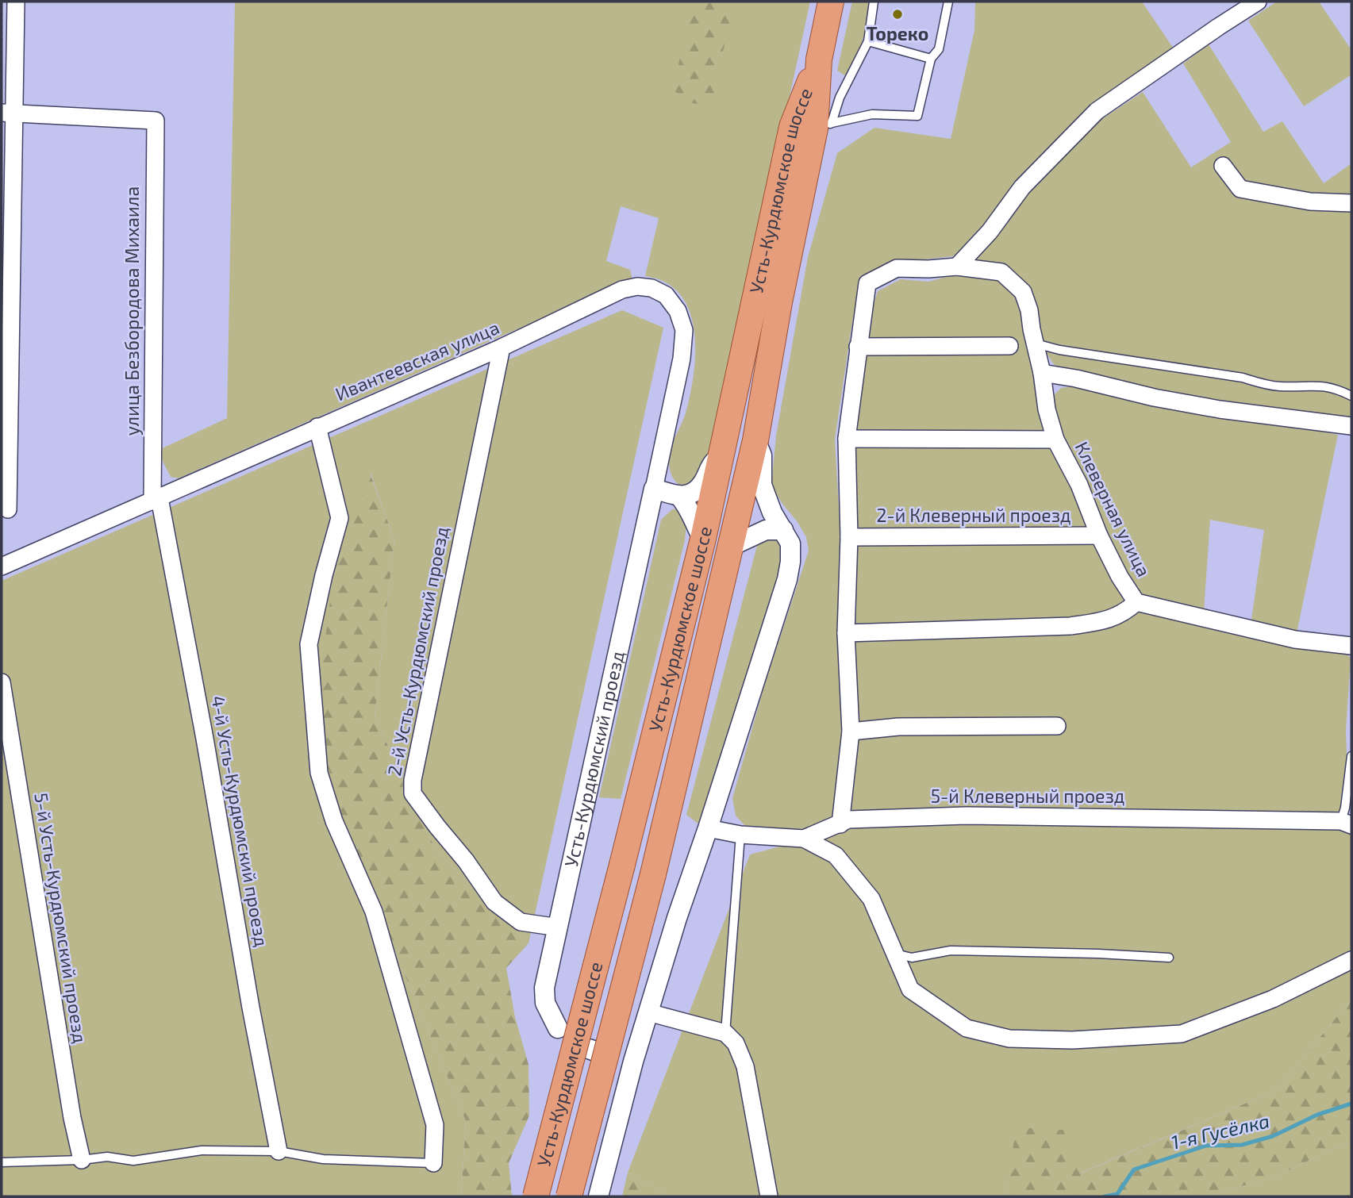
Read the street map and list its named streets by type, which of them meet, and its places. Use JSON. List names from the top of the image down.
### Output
{
  "streets": {
    "main road": ["Усть-Курдюмское шоссе"],
    "street": [
      "улица Безбородова Михаила",
      "Ивантеевская улица",
      "Клеверная улица",
      "2-й Клеверный проезд",
      "2-й Усть-Курдюмский проезд",
      "Усть-Курдюмский проезд",
      "5-й Клеверный проезд",
      "4-й Усть-Курдюмский проезд",
      "5-й Усть-Курдюмский проезд"
    ]
  },
  "crossings": [
    ["улица Безбородова Михаила", "Ивантеевская улица"],
    ["улица Безбородова Михаила", "4-й Усть-Курдюмский проезд"],
    ["Ивантеевская улица", "2-й Усть-Курдюмский проезд"],
    ["Ивантеевская улица", "Усть-Курдюмский проезд"],
    ["Ивантеевская улица", "4-й Усть-Курдюмский проезд"],
    ["Клеверная улица", "2-й Клеверный проезд"],
    ["2-й Усть-Курдюмский проезд", "Усть-Курдюмский проезд"]
  ],
  "water": ["1-я Гусёлка"],
  "places": ["Тореко"]
}
